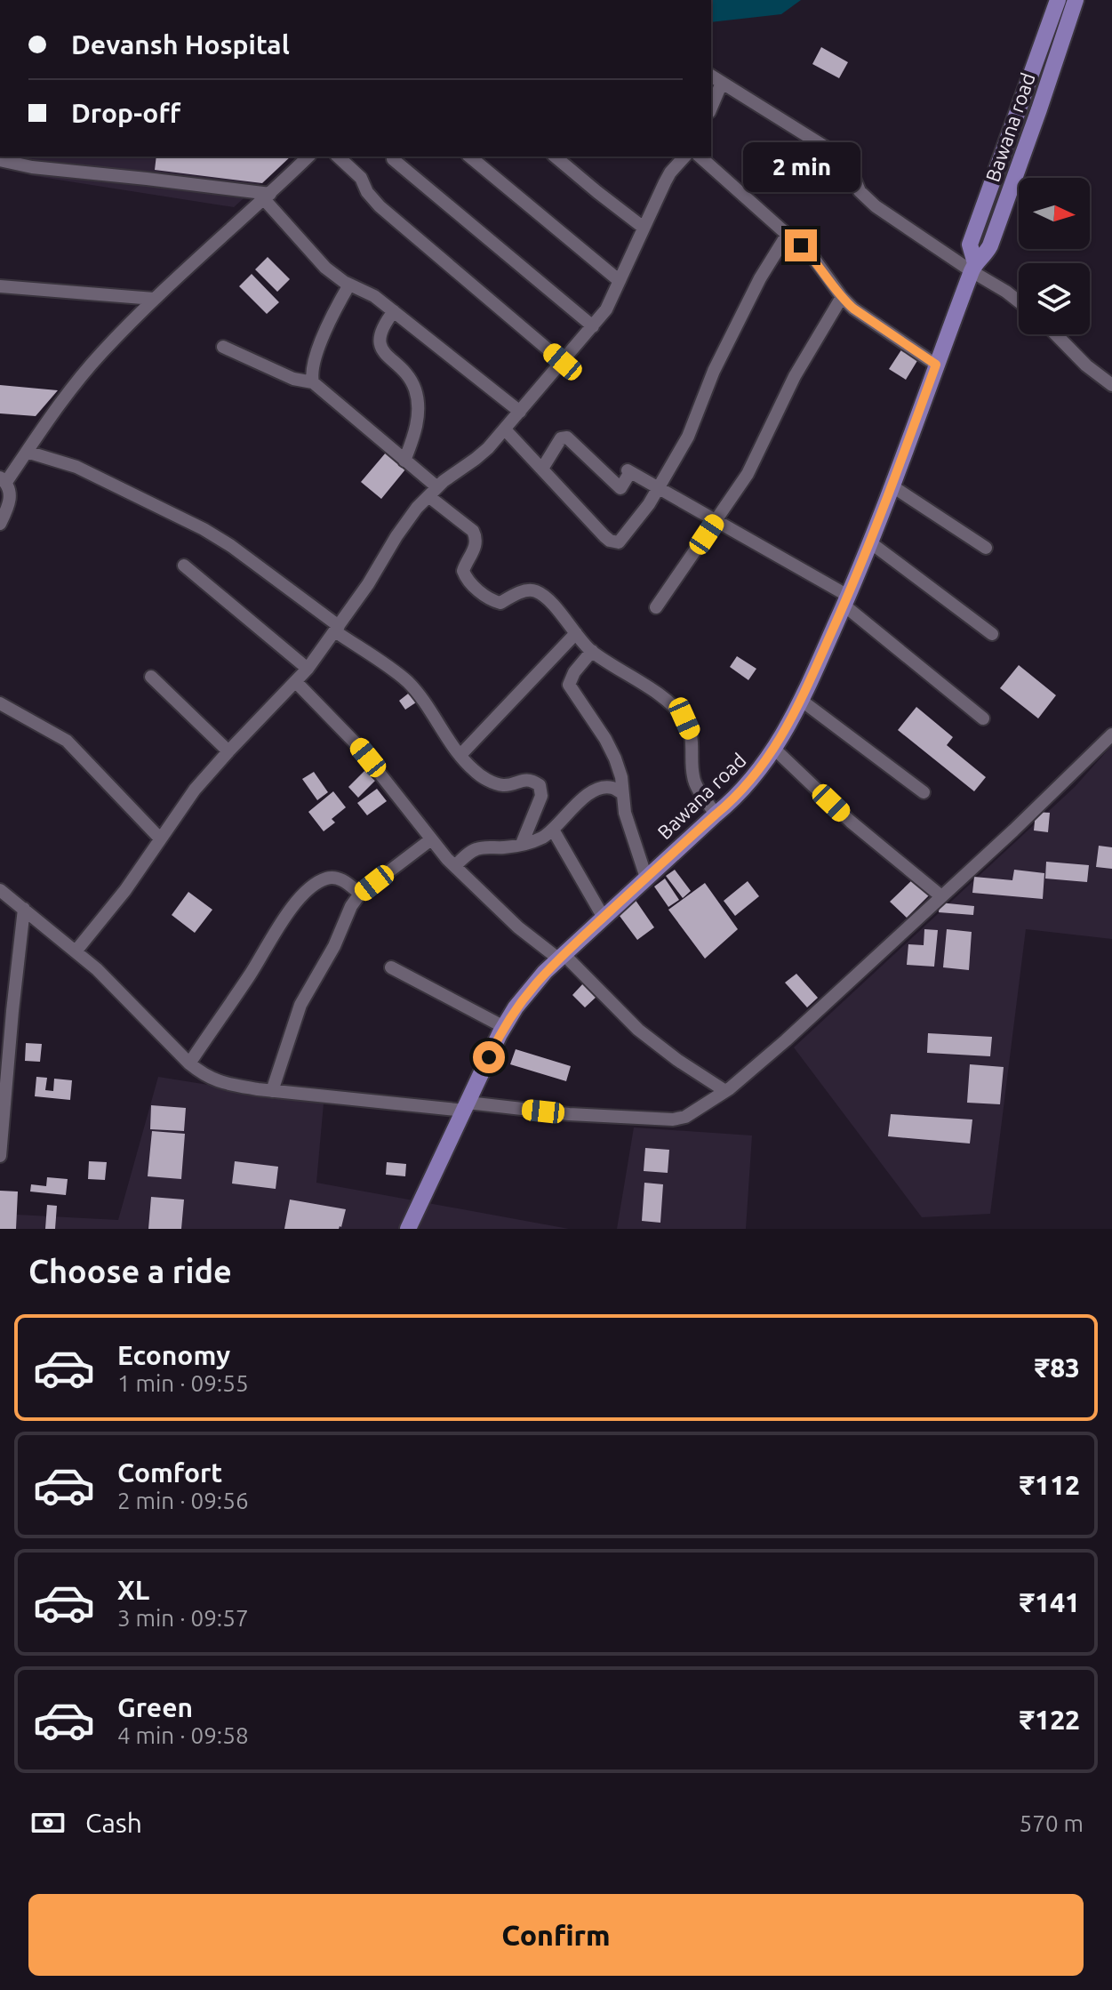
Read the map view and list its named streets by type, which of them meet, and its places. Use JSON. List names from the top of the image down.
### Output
{
  "streets": {
    "main road": ["Bawana road"]
  },
  "north": "right",
  "page": {
    "banner": ["Devansh Hospital", "Drop-off"],
    "bubble": "2 min",
    "heading": "Choose a ride",
    "list": [
      {
        "name": "Economy",
        "note": "1 min · 09:55",
        "value": "₹83"
      },
      {
        "name": "Comfort",
        "note": "2 min · 09:56",
        "value": "₹112"
      },
      {
        "name": "XL",
        "note": "3 min · 09:57",
        "value": "₹141"
      },
      {
        "name": "Green",
        "note": "4 min · 09:58",
        "value": "₹122"
      }
    ],
    "pay": ["Cash", "570 m"],
    "buttons": "Confirm"
  }
}
